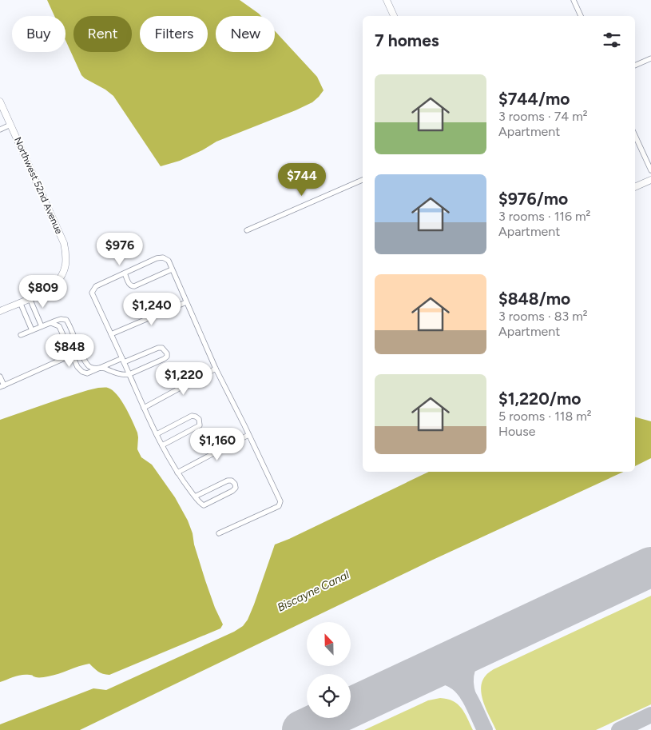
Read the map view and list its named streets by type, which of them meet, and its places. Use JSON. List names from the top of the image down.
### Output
{
  "streets": {
    "street": ["Northwest 52nd Avenue"]
  },
  "water": ["Biscayne Canal"],
  "north": "top",
  "page": {
    "chip": [
      "Buy",
      "Rent",
      "Filters",
      "New"
    ],
    "heading": "7 homes",
    "list": [
      {
        "name": "$744/mo",
        "note": "3 rooms · 74 m² · Apartment"
      },
      {
        "name": "$976/mo",
        "note": "3 rooms · 116 m² · Apartment"
      },
      {
        "name": "$848/mo",
        "note": "3 rooms · 83 m² · Apartment"
      },
      {
        "name": "$1,220/mo",
        "note": "5 rooms · 118 m² · House"
      }
    ],
    "price": [
      "$744",
      "$976",
      "$809",
      "$1,240",
      "$848",
      "$1,220",
      "$1,160"
    ]
  }
}
